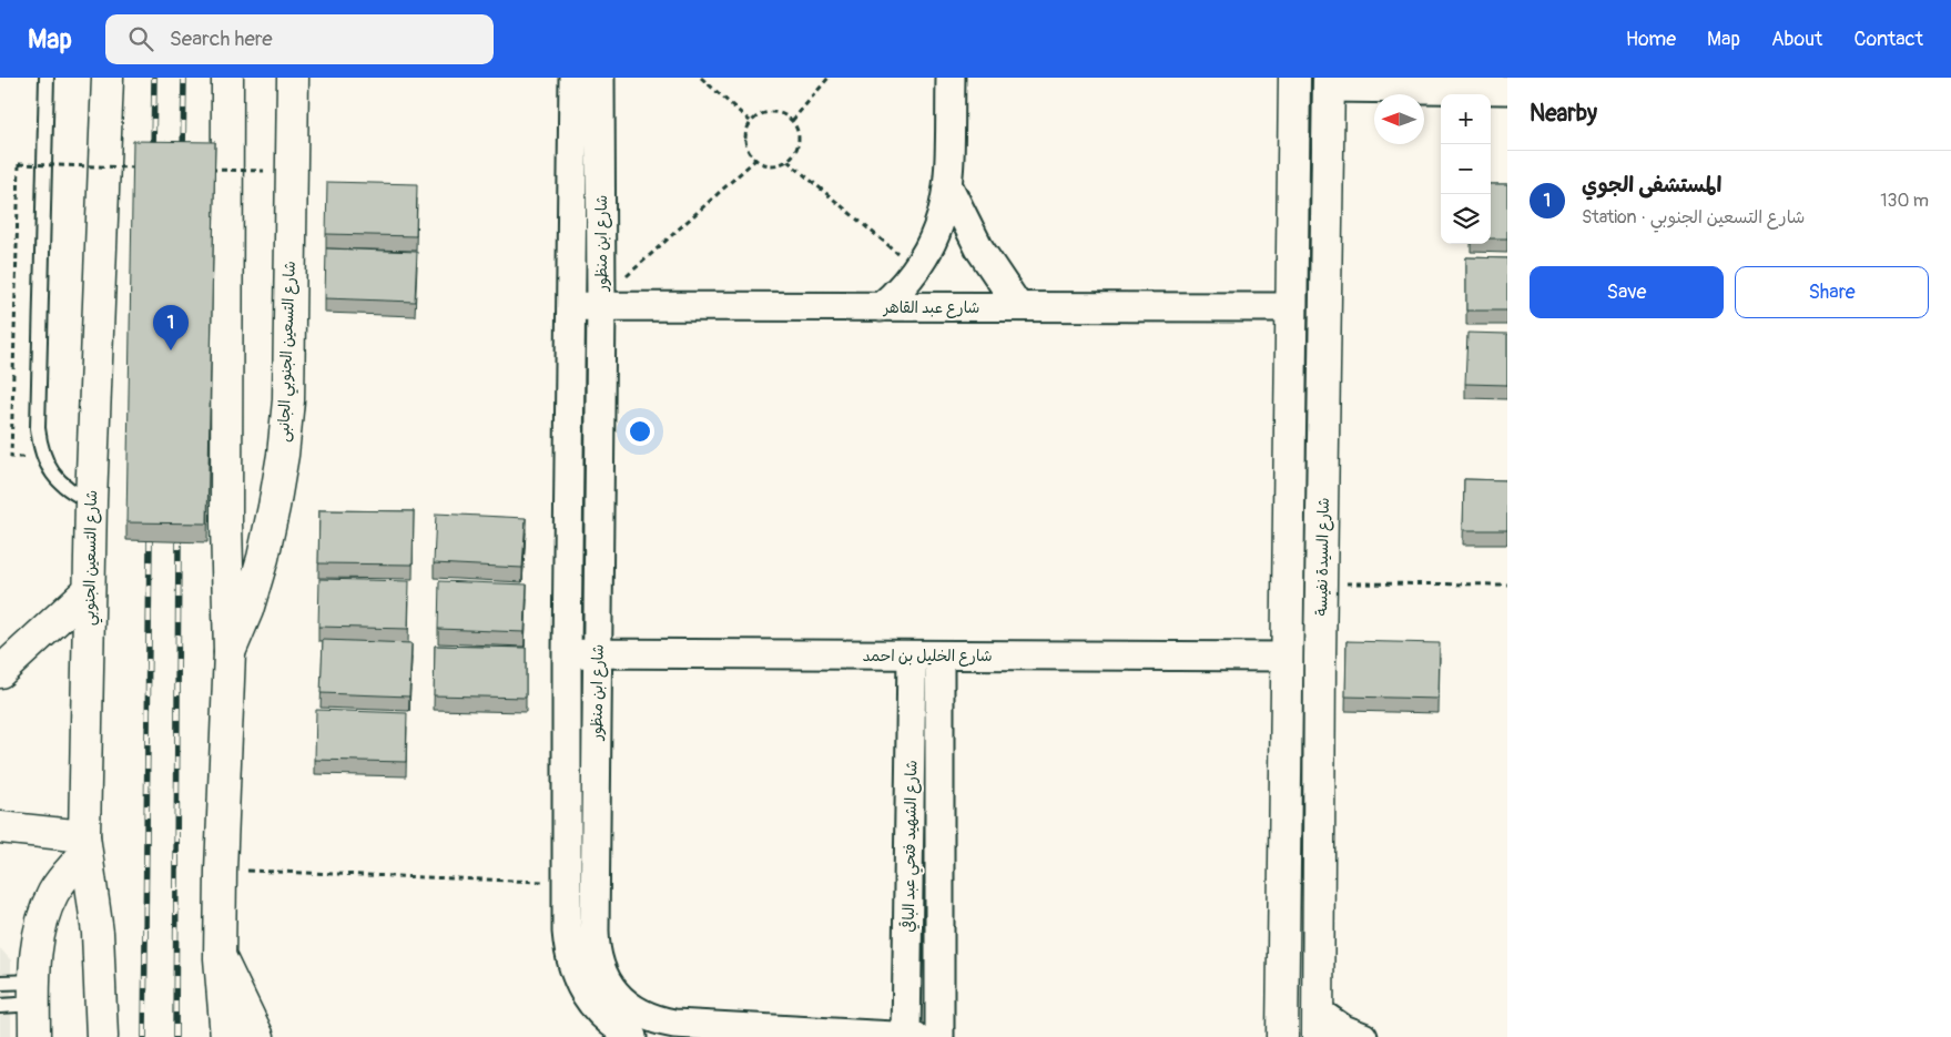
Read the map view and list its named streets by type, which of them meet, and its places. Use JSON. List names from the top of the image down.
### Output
{
  "streets": {
    "main road": ["شارع التسعين الجنوبي الجانبى", "شارع السيدة نفيسة", "شارع التسعين الجنوبي"],
    "street": [
      "شارع ابن منظور",
      "شارع عبد القاهر",
      "شارع الخليل بن احمد",
      "شارع الشهيد فتحي عبد الباقي"
    ]
  },
  "crossings": [
    ["شارع ابن منظور", "شارع عبد القاهر"],
    ["شارع ابن منظور", "شارع الخليل بن احمد"],
    ["شارع ابن منظور", "شارع الشهيد فتحي عبد الباقي"],
    ["شارع الخليل بن احمد", "شارع الشهيد فتحي عبد الباقي"]
  ],
  "north": "left",
  "page": {
    "header": "Map",
    "search": "Search here",
    "nav": [
      "Home",
      "Map",
      "About",
      "Contact"
    ],
    "heading": "Nearby",
    "map_buttons": ["+", "−"],
    "list": [
      {
        "mark": "1",
        "name": "المستشفى الجوي",
        "note": "Station · شارع التسعين الجنوبي",
        "value": "130 m"
      }
    ],
    "buttons": ["Save", "Share"],
    "pins": "1"
  }
}
